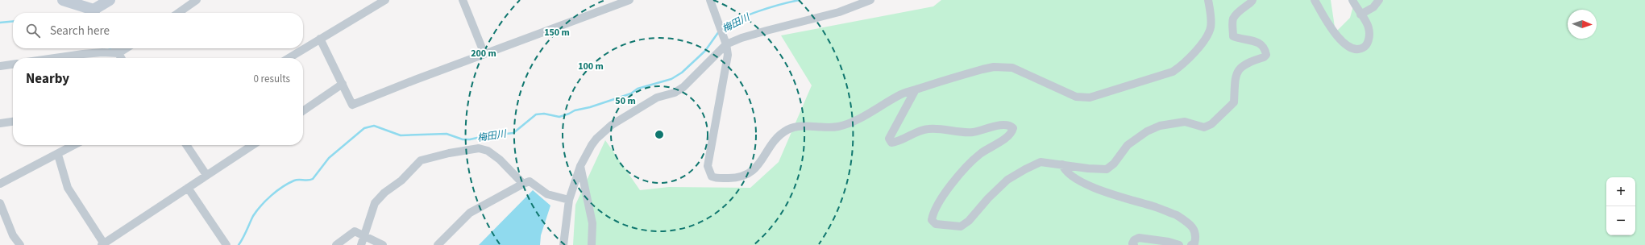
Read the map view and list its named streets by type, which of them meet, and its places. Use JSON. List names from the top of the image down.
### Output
{
  "water": ["梅田川"],
  "north": "right",
  "page": {
    "search": "Search here",
    "heading": ["Nearby", "0 results"],
    "map_buttons": ["+", "−"]
  },
  "rings": [
    "150 m",
    "200 m",
    "100 m",
    "50 m"
  ]
}
